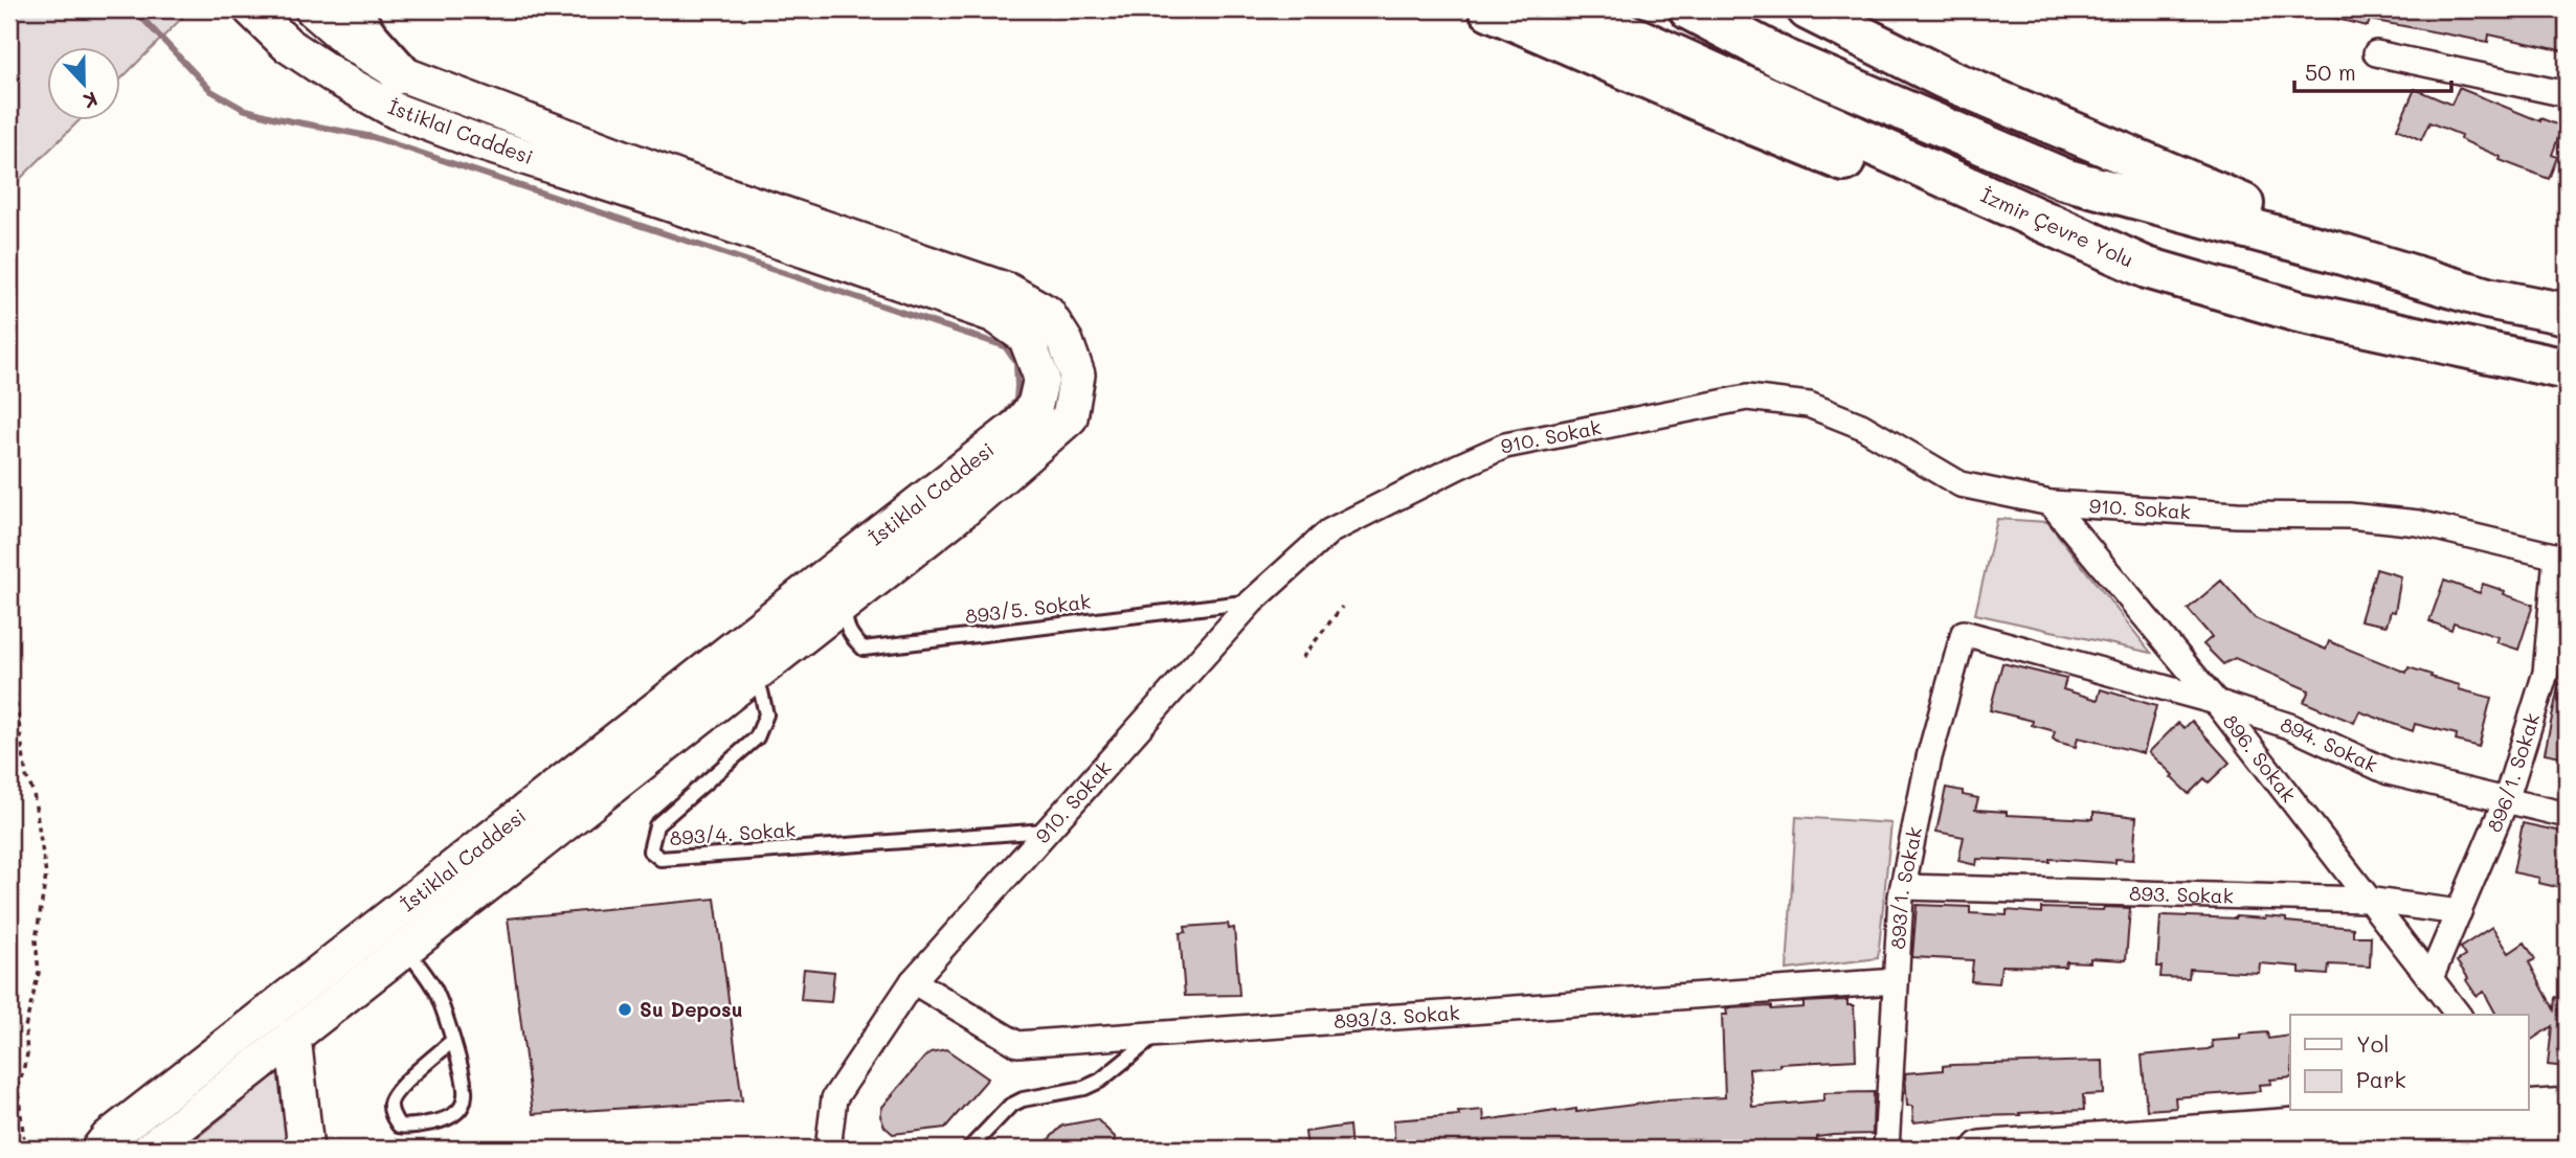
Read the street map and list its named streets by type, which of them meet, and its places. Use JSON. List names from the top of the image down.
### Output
{
  "streets": {
    "highway": ["İzmir Çevre Yolu"],
    "main road": ["İstiklal Caddesi"],
    "street": [
      "910. Sokak",
      "894. Sokak",
      "896. Sokak",
      "896/1. Sokak",
      "893/1. Sokak",
      "893. Sokak",
      "893/3. Sokak"
    ],
    "lane": ["893/5. Sokak", "893/4. Sokak"]
  },
  "crossings": [
    ["İstiklal Caddesi", "893/5. Sokak"],
    ["İstiklal Caddesi", "893/4. Sokak"],
    ["910. Sokak", "893/5. Sokak"],
    ["910. Sokak", "896. Sokak"],
    ["910. Sokak", "896/1. Sokak"],
    ["910. Sokak", "893/4. Sokak"],
    ["910. Sokak", "893/3. Sokak"],
    ["894. Sokak", "896. Sokak"],
    ["894. Sokak", "896/1. Sokak"],
    ["894. Sokak", "893/1. Sokak"],
    ["896. Sokak", "896/1. Sokak"],
    ["896. Sokak", "893. Sokak"],
    ["896/1. Sokak", "893. Sokak"],
    ["893/1. Sokak", "893. Sokak"],
    ["893/1. Sokak", "893/3. Sokak"]
  ],
  "places": ["Su Deposu"],
  "legend": ["Yol", "Park"],
  "scale_bar": "50 m",
  "north": "bottom"
}
